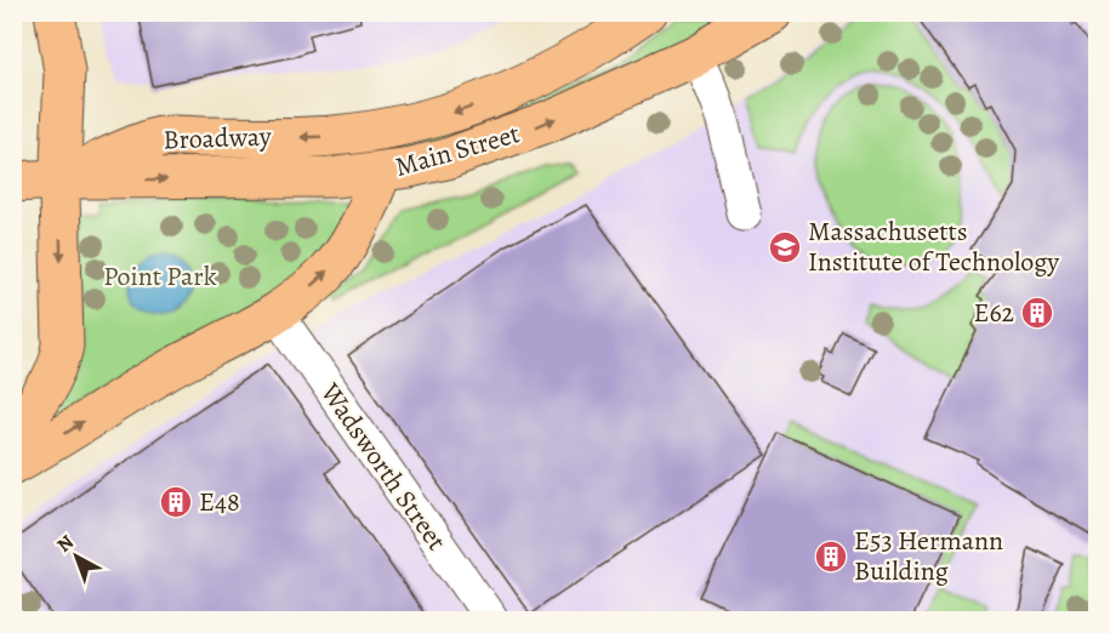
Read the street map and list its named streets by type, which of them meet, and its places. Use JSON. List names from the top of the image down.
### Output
{
  "streets": {
    "main road": ["Broadway", "Main Street"],
    "street": ["Wadsworth Street"]
  },
  "crossings": [
    ["Broadway", "Main Street"],
    ["Main Street", "Wadsworth Street"]
  ],
  "parks": ["Point Park"],
  "places": {
    "school or university": ["Massachusetts Institute of Technology"],
    "building": ["E62", "E48", "E53 Hermann Building"]
  },
  "north": "top left"
}
